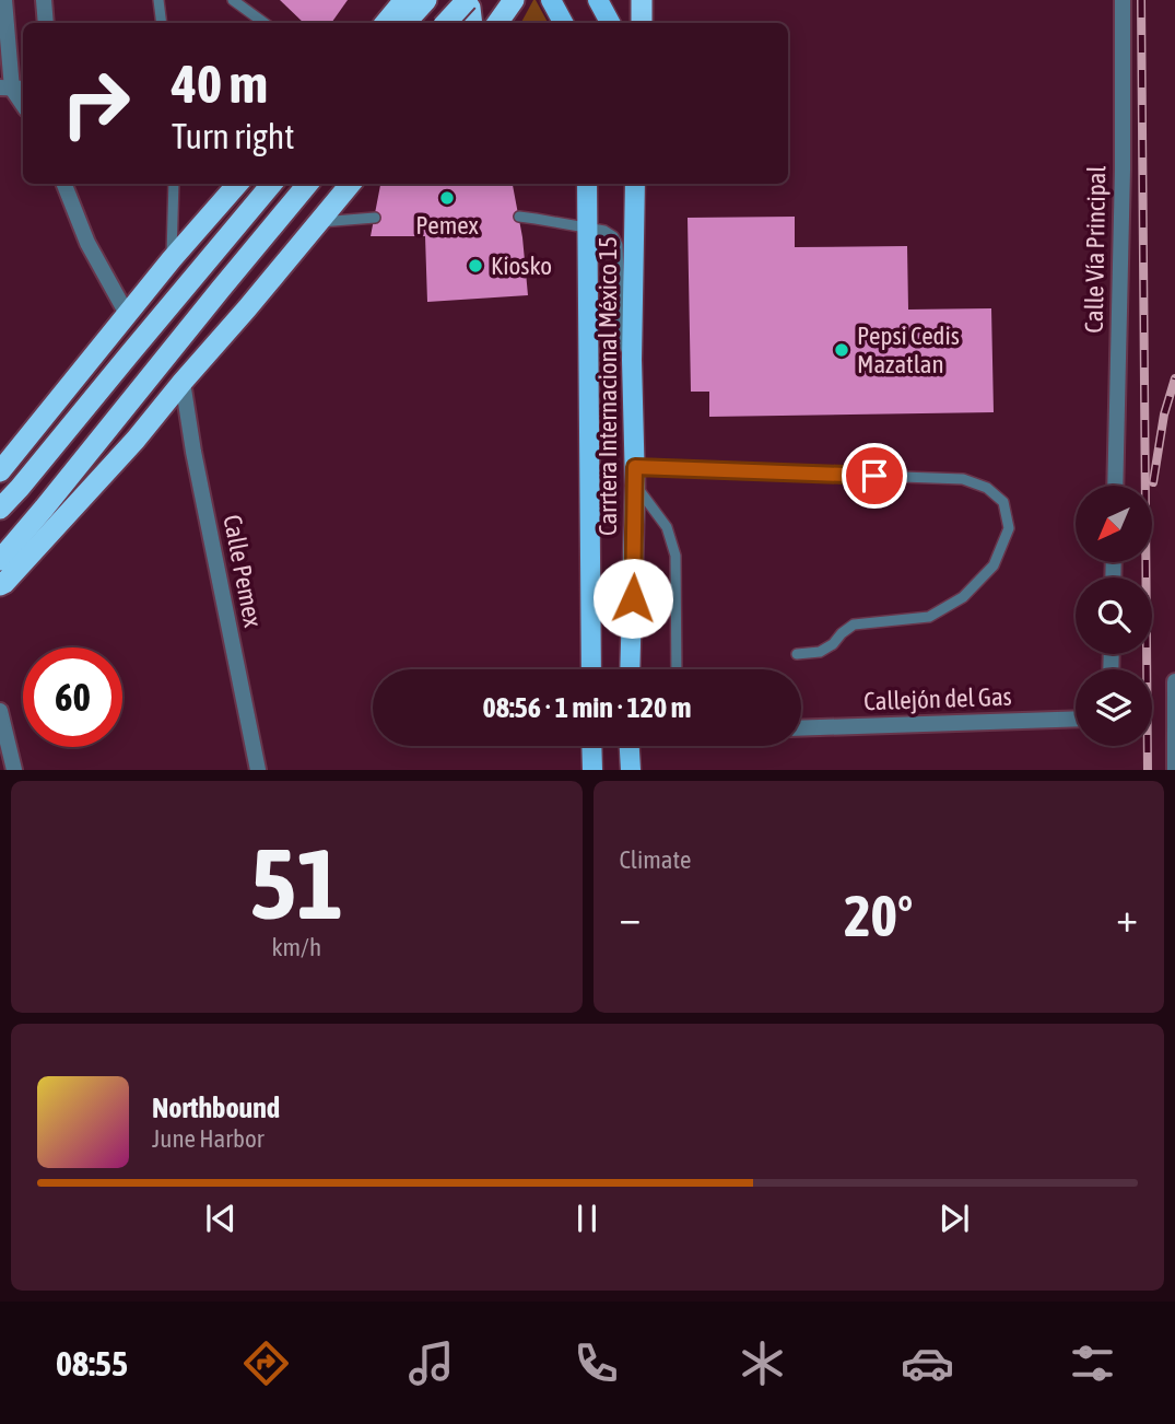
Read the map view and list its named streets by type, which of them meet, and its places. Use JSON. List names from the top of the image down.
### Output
{
  "streets": {
    "main road": ["Carrtera Internacional México 15"],
    "street": ["Calle Vía Principal", "Calle Pemex", "Callejón del Gas"]
  },
  "places": ["Pemex", "Kiosko", "Pepsi Cedis Mazatlan"],
  "north": "bottom left",
  "page": {
    "turn": ["40 m", "Turn right"],
    "limit": "60",
    "trip": "08:56 · 1 min · 120 m",
    "tile": [
      ["51", "km/h"],
      "Climate"
    ],
    "heat": ["−", "20°", "+"],
    "song": ["Northbound", "June Harbor"],
    "tabs": "08:55"
  }
}
